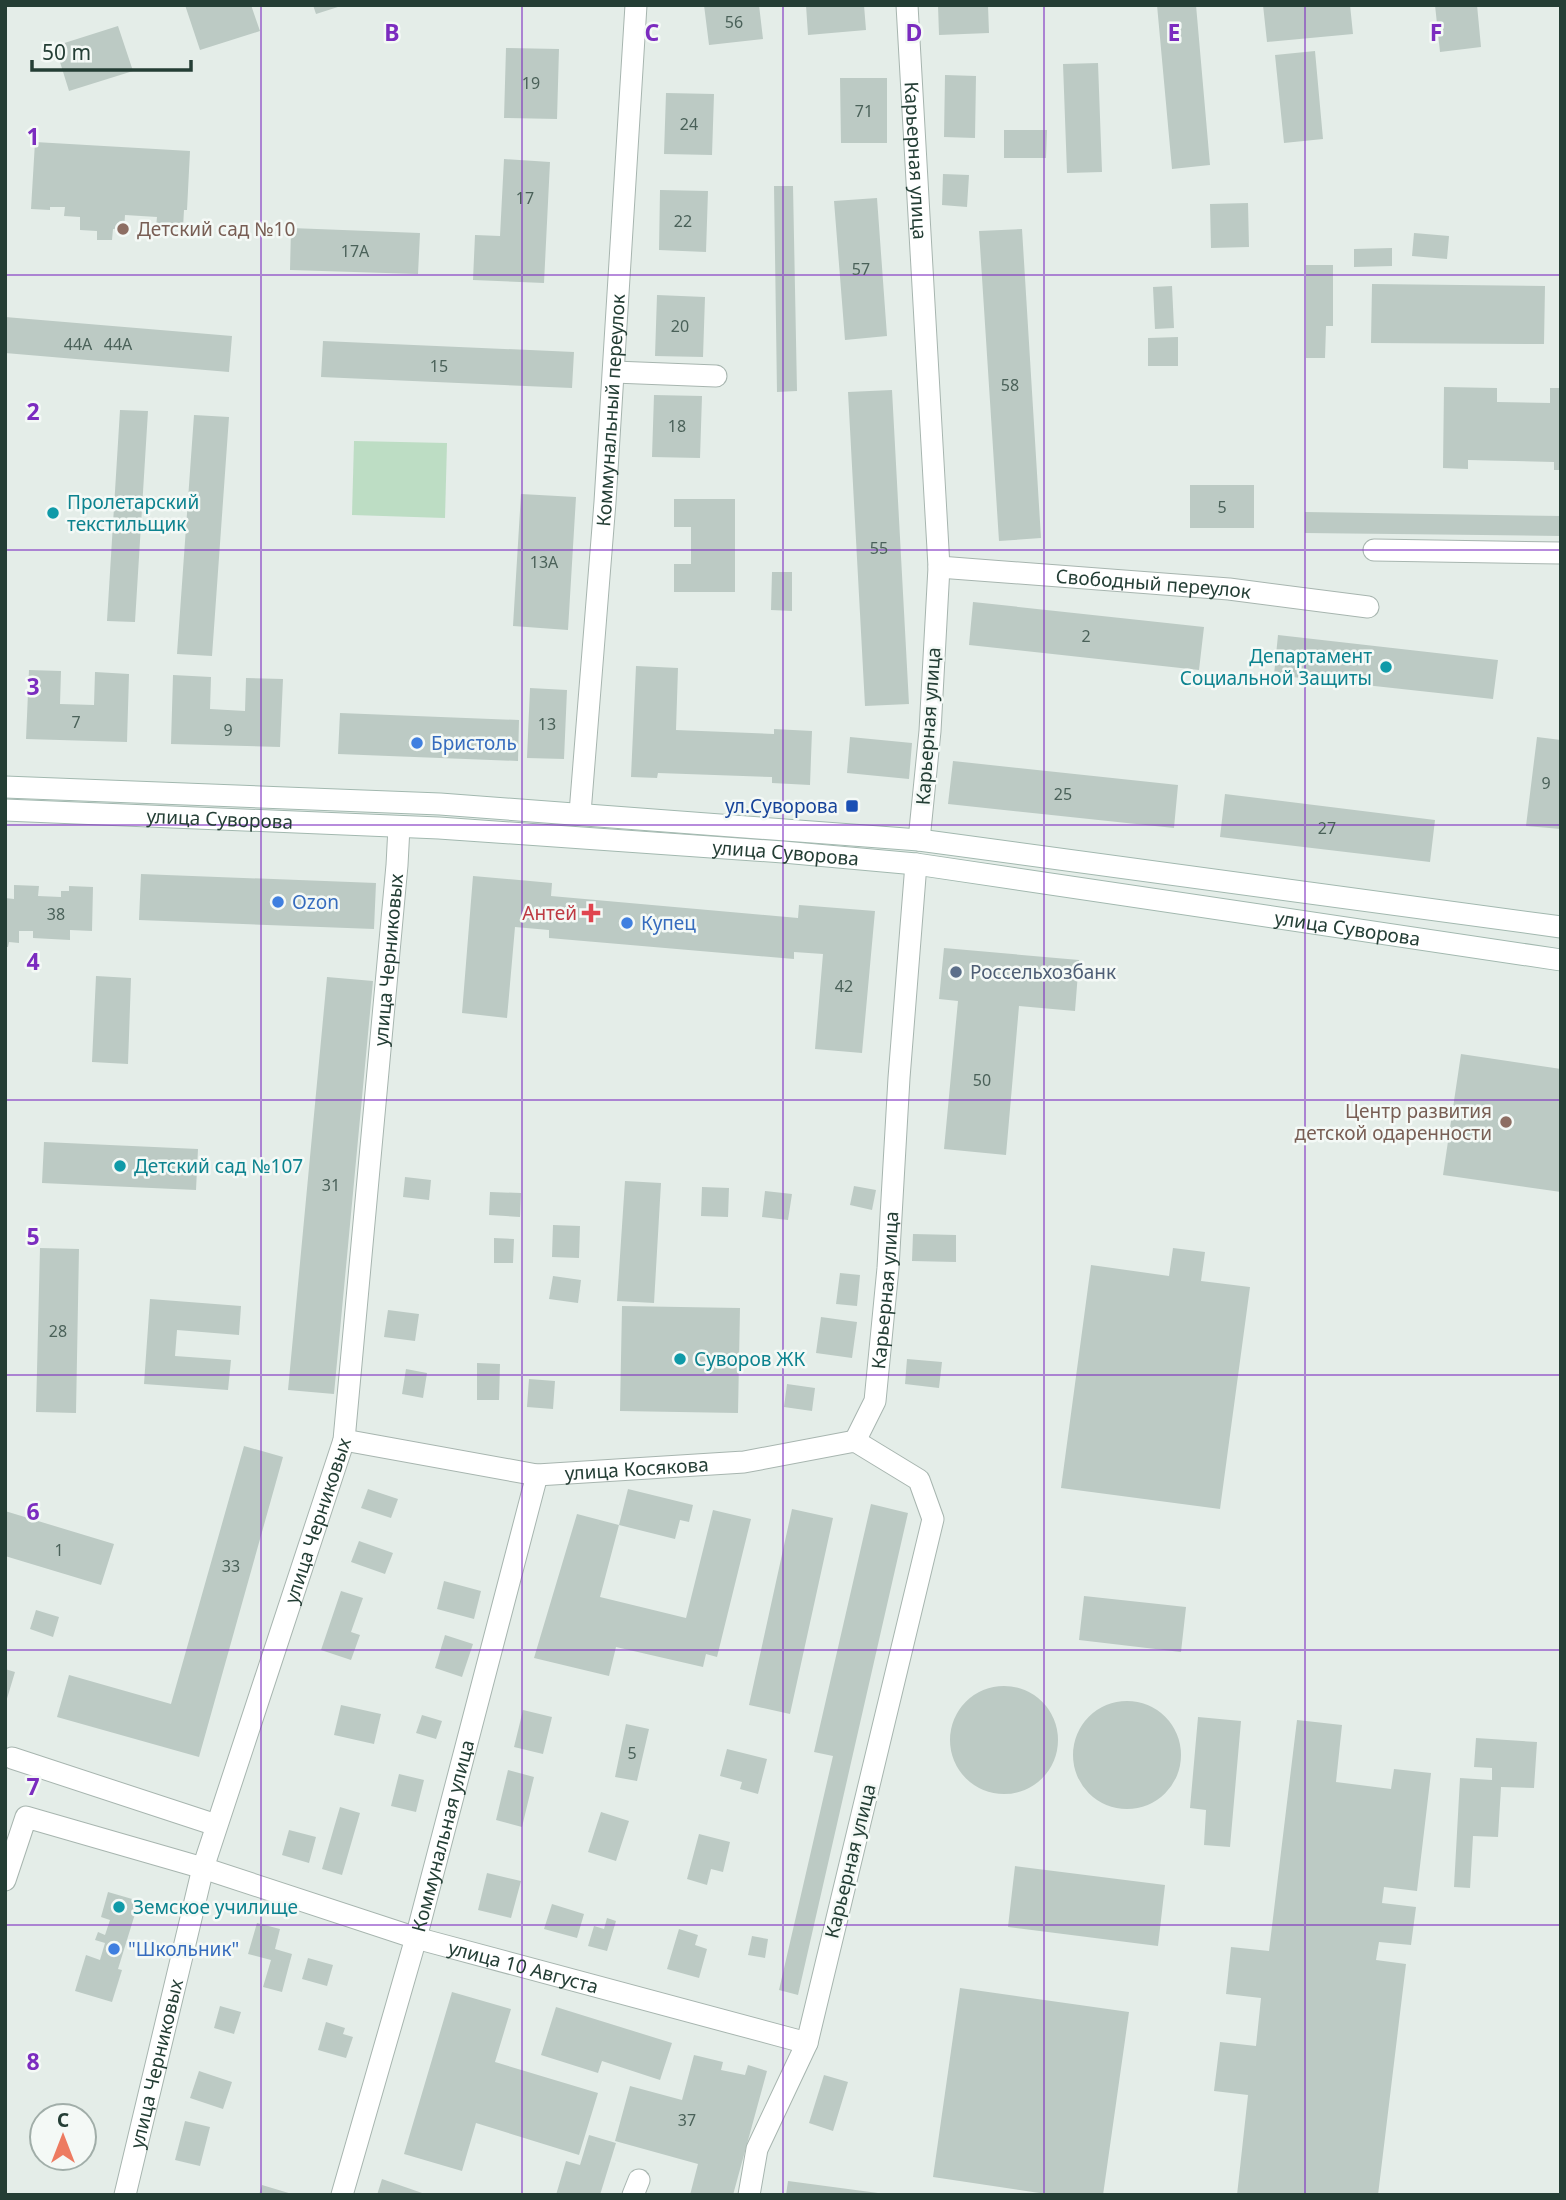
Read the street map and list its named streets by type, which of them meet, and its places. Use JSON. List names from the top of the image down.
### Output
{
  "streets": {
    "street": [
      "Карьерная улица",
      "Коммунальный переулок",
      "Свободный переулок",
      "улица Суворова",
      "улица Черниковых",
      "улица Косякова",
      "Коммунальная улица",
      "улица 10 Августа"
    ]
  },
  "crossings": [
    ["Карьерная улица", "Свободный переулок"],
    ["Карьерная улица", "улица Суворова"],
    ["Карьерная улица", "улица Косякова"],
    ["Карьерная улица", "улица 10 Августа"],
    ["Коммунальный переулок", "улица Суворова"],
    ["улица Суворова", "улица Черниковых"],
    ["улица Черниковых", "улица Косякова"],
    ["улица Черниковых", "улица 10 Августа"],
    ["улица Косякова", "Коммунальная улица"],
    ["Коммунальная улица", "улица 10 Августа"]
  ],
  "places": {
    "other": [
      "Детский сад №10",
      "Пролетарский текстильщик",
      "Департамент Социальной Защиты",
      "Бристоль",
      "Ozon",
      "Купец",
      "Россельхозбанк",
      "Центр развития детской одаренности",
      "Детский сад №107",
      "Суворов ЖК",
      "Земское училище",
      "\"Школьник\""
    ],
    "transit": ["ул.Суворова"],
    "health": ["Антей"]
  },
  "house_numbers": [
    "56",
    "19",
    "71",
    "24",
    "17",
    "22",
    "17А",
    "57",
    "20",
    "44А",
    "44А",
    "15",
    "58",
    "18",
    "5",
    "55",
    "13А",
    "2",
    "7",
    "13",
    "9",
    "9",
    "25",
    "27",
    "38",
    "42",
    "50",
    "31",
    "28",
    "1",
    "33",
    "5",
    "37"
  ],
  "scale_bar": "50 m",
  "north": "top",
  "grid": {
    "columns": [
      "B",
      "C",
      "D",
      "E",
      "F"
    ],
    "rows": [
      "1",
      "2",
      "3",
      "4",
      "5",
      "6",
      "7",
      "8"
    ]
  }
}
